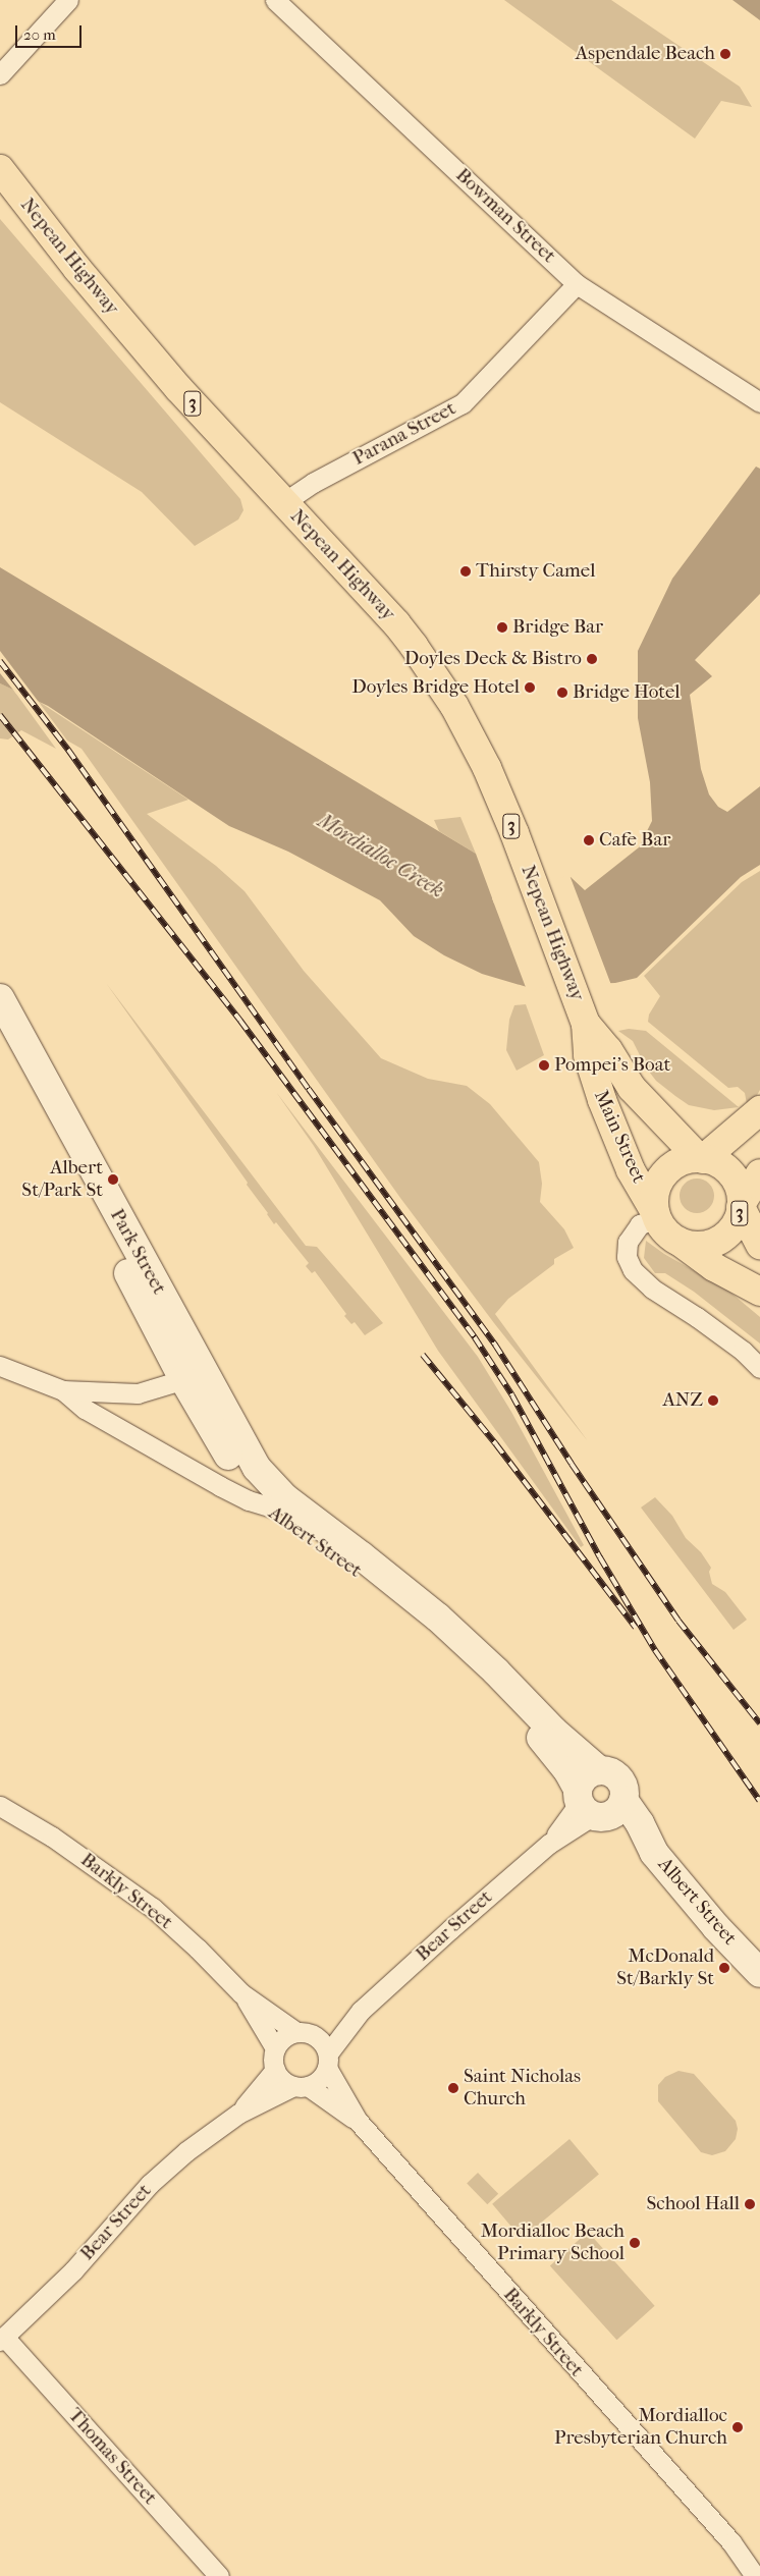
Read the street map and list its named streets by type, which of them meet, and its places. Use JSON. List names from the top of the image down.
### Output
{
  "streets": {
    "main road": ["Nepean Highway", "3", "Main Street"],
    "street": [
      "Bowman Street",
      "Parana Street",
      "Park Street",
      "Albert Street",
      "Barkly Street",
      "Bear Street",
      "Thomas Street"
    ]
  },
  "crossings": [
    ["Bowman Street", "Parana Street"],
    ["Nepean Highway", "Parana Street"],
    ["Nepean Highway", "Main Street"],
    ["3", "Main Street"],
    ["Park Street", "Albert Street"],
    ["Albert Street", "Bear Street"],
    ["Barkly Street", "Bear Street"],
    ["Bear Street", "Thomas Street"]
  ],
  "water": ["Mordialloc Creek"],
  "places": [
    "Aspendale Beach",
    "Thirsty Camel",
    "Bridge Bar",
    "Doyles Deck & Bistro",
    "Doyles Bridge Hotel",
    "Bridge Hotel",
    "Cafe Bar",
    "Pompei’s Boat",
    "Albert St/Park St",
    "ANZ",
    "McDonald St/Barkly St",
    "Saint Nicholas Church",
    "School Hall",
    "Mordialloc Beach Primary School",
    "Mordialloc Presbyterian Church"
  ],
  "scale_bar": "20 m"
}
